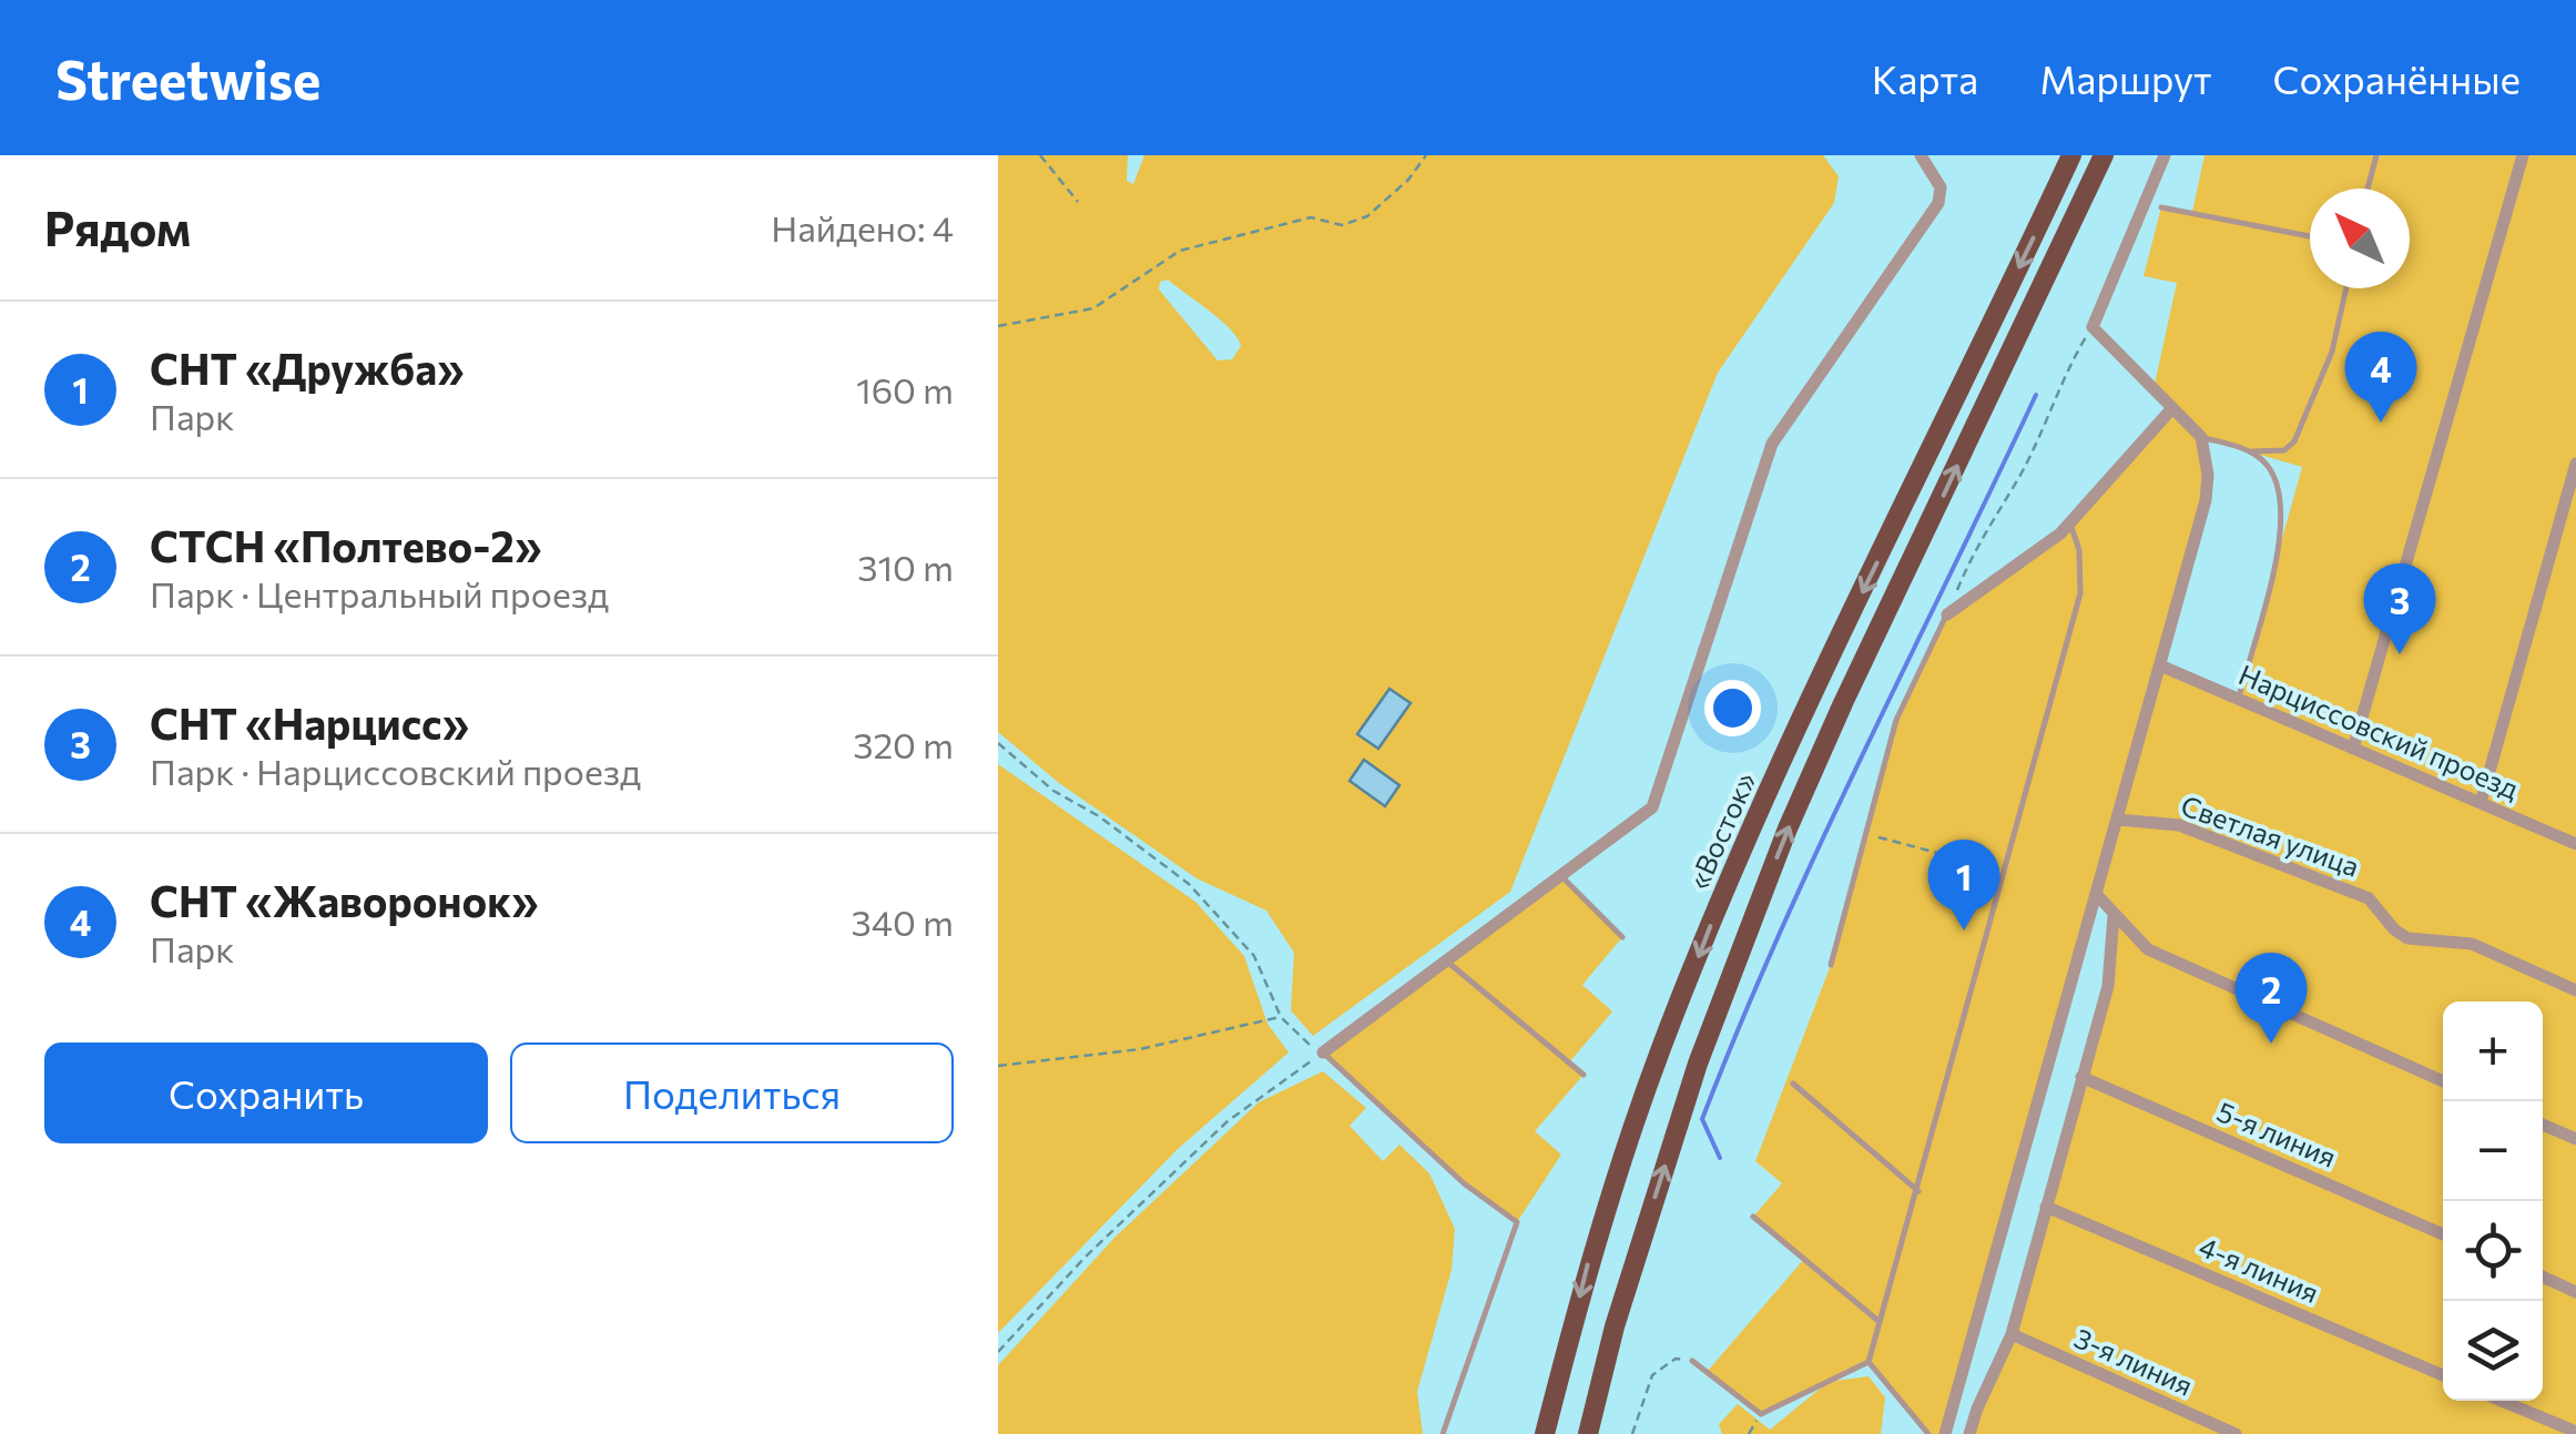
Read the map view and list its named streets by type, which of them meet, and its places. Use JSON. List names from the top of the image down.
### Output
{
  "streets": {
    "highway": ["«Восток»"],
    "street": [
      "Нарциссовский проезд",
      "Светлая улица",
      "5-я линия",
      "4-я линия",
      "3-я линия"
    ]
  },
  "north": "top left",
  "page": {
    "header": "Streetwise",
    "nav": ["Карта", "Маршрут", "Сохранённые"],
    "heading": ["Рядом", "Найдено: 4"],
    "list": [
      {
        "mark": "1",
        "name": "СНТ «Дружба»",
        "note": "Парк",
        "value": "160 m"
      },
      {
        "mark": "2",
        "name": "СТСН «Полтево-2»",
        "note": "Парк · Центральный проезд",
        "value": "310 m"
      },
      {
        "mark": "3",
        "name": "СНТ «Нарцисс»",
        "note": "Парк · Нарциссовский проезд",
        "value": "320 m"
      },
      {
        "mark": "4",
        "name": "СНТ «Жаворонок»",
        "note": "Парк",
        "value": "340 m"
      }
    ],
    "pins": [
      "4",
      "3",
      "1",
      "2"
    ],
    "map_buttons": ["+", "−"],
    "buttons": ["Сохранить", "Поделиться"]
  }
}
